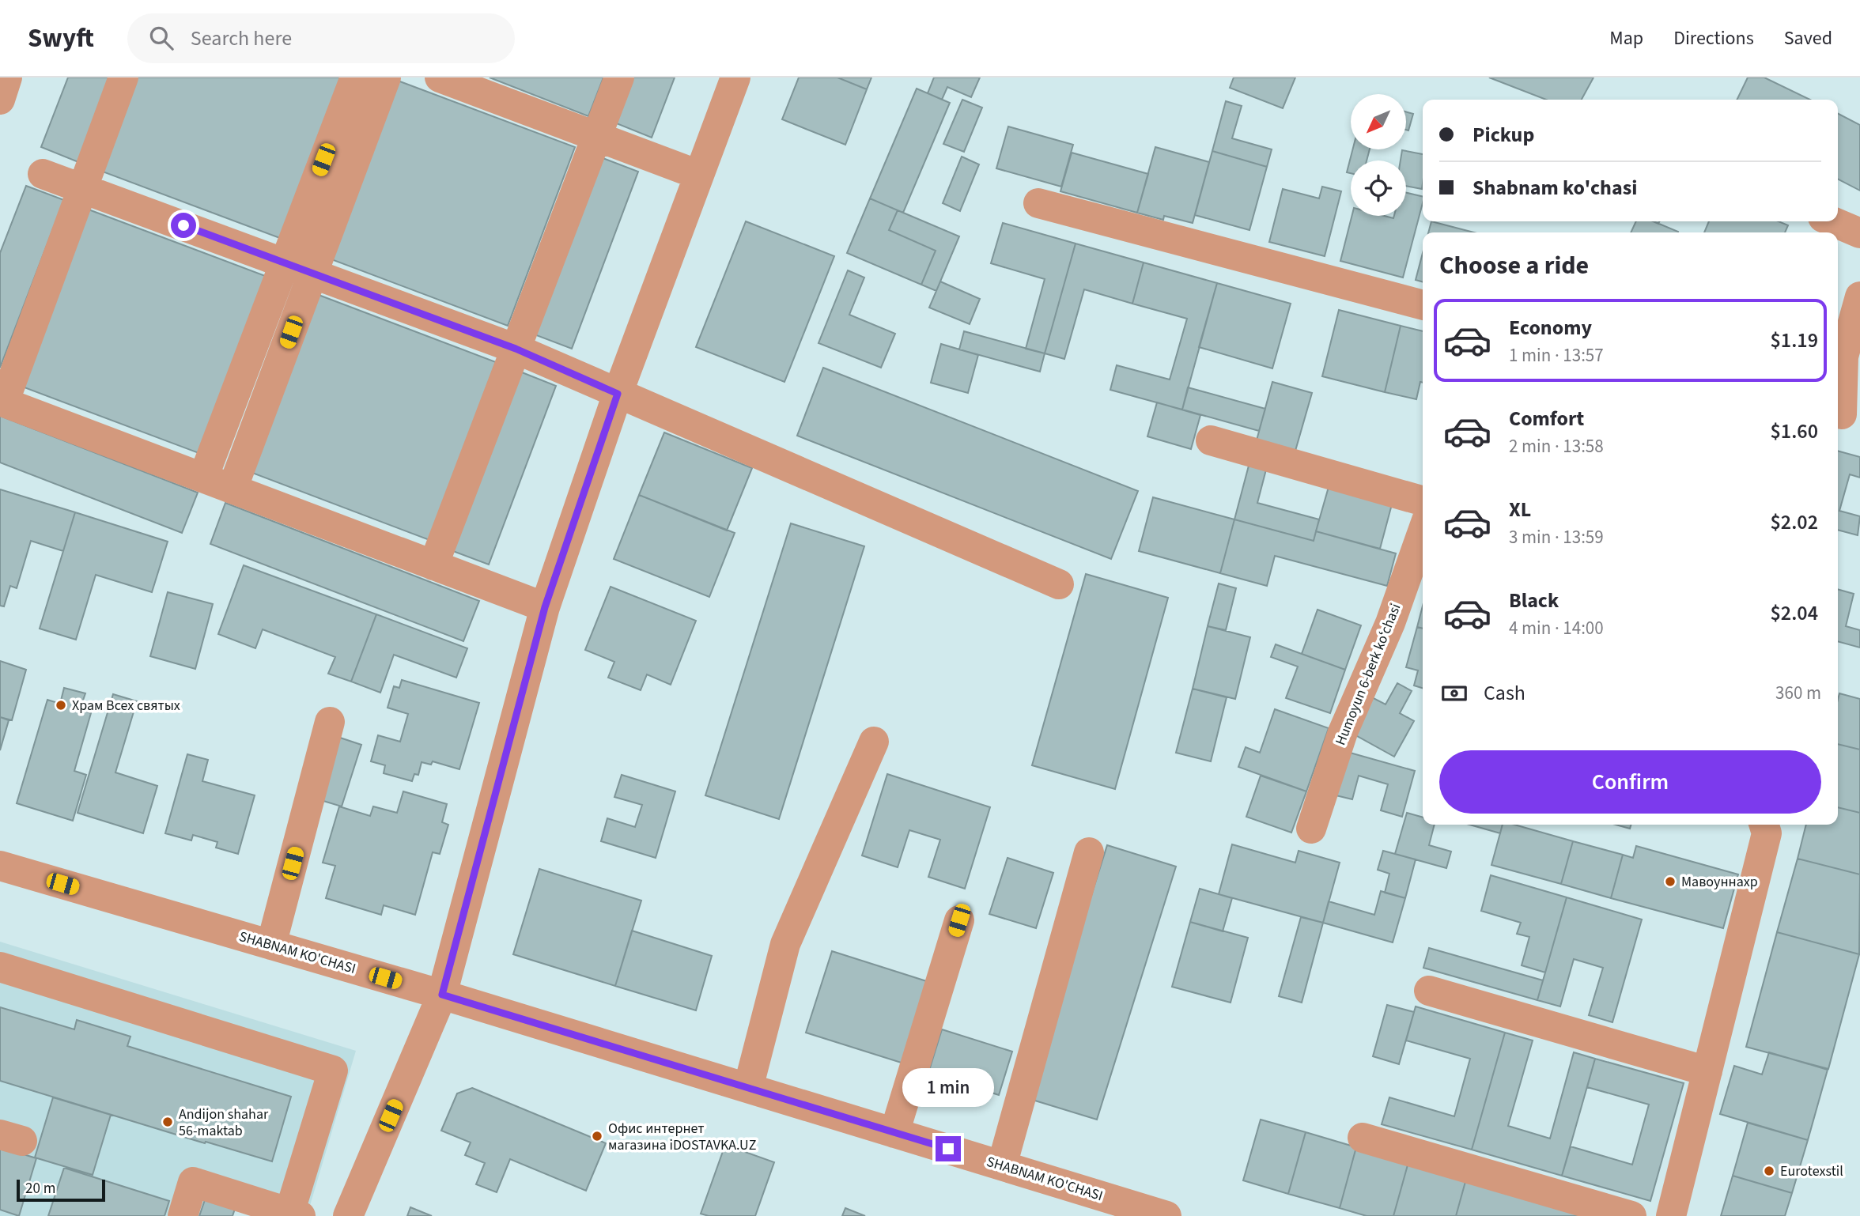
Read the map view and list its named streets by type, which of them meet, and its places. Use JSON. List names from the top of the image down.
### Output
{
  "streets": {
    "street": ["Humoyun 6-berk koʻchasi", "SHABNAM KO'CHASI"]
  },
  "places": [
    "Храм Всех святых",
    "Мавоуннахр",
    "Andijon shahar 56-maktab",
    "Офис интернет магазина iDOSTAVKA.UZ",
    "Eurotexstil"
  ],
  "scale_bar": "20 m",
  "north": "bottom left",
  "page": {
    "header": "Swyft",
    "search": "Search here",
    "nav": ["Map", "Directions", "Saved"],
    "banner": ["Pickup", "Shabnam ko'chasi"],
    "heading": "Choose a ride",
    "list": [
      {
        "name": "Economy",
        "note": "1 min · 13:57",
        "value": "$1.19"
      },
      {
        "name": "Comfort",
        "note": "2 min · 13:58",
        "value": "$1.60"
      },
      {
        "name": "XL",
        "note": "3 min · 13:59",
        "value": "$2.02"
      },
      {
        "name": "Black",
        "note": "4 min · 14:00",
        "value": "$2.04"
      }
    ],
    "pay": ["Cash", "360 m"],
    "buttons": "Confirm",
    "bubble": "1 min",
    "scale": "20 m"
  }
}
